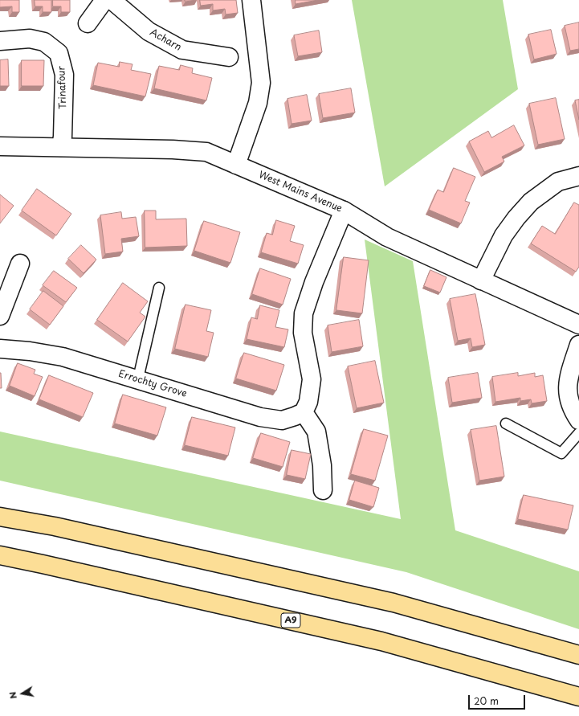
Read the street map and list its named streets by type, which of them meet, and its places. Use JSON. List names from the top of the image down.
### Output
{
  "streets": {
    "highway": ["A9"],
    "street": [
      "Acharn",
      "Trinafour",
      "West Mains Avenue",
      "Errochty Grove"
    ]
  },
  "crossings": [
    ["Trinafour", "West Mains Avenue"]
  ],
  "scale_bar": "20 m",
  "north": "left"
}
